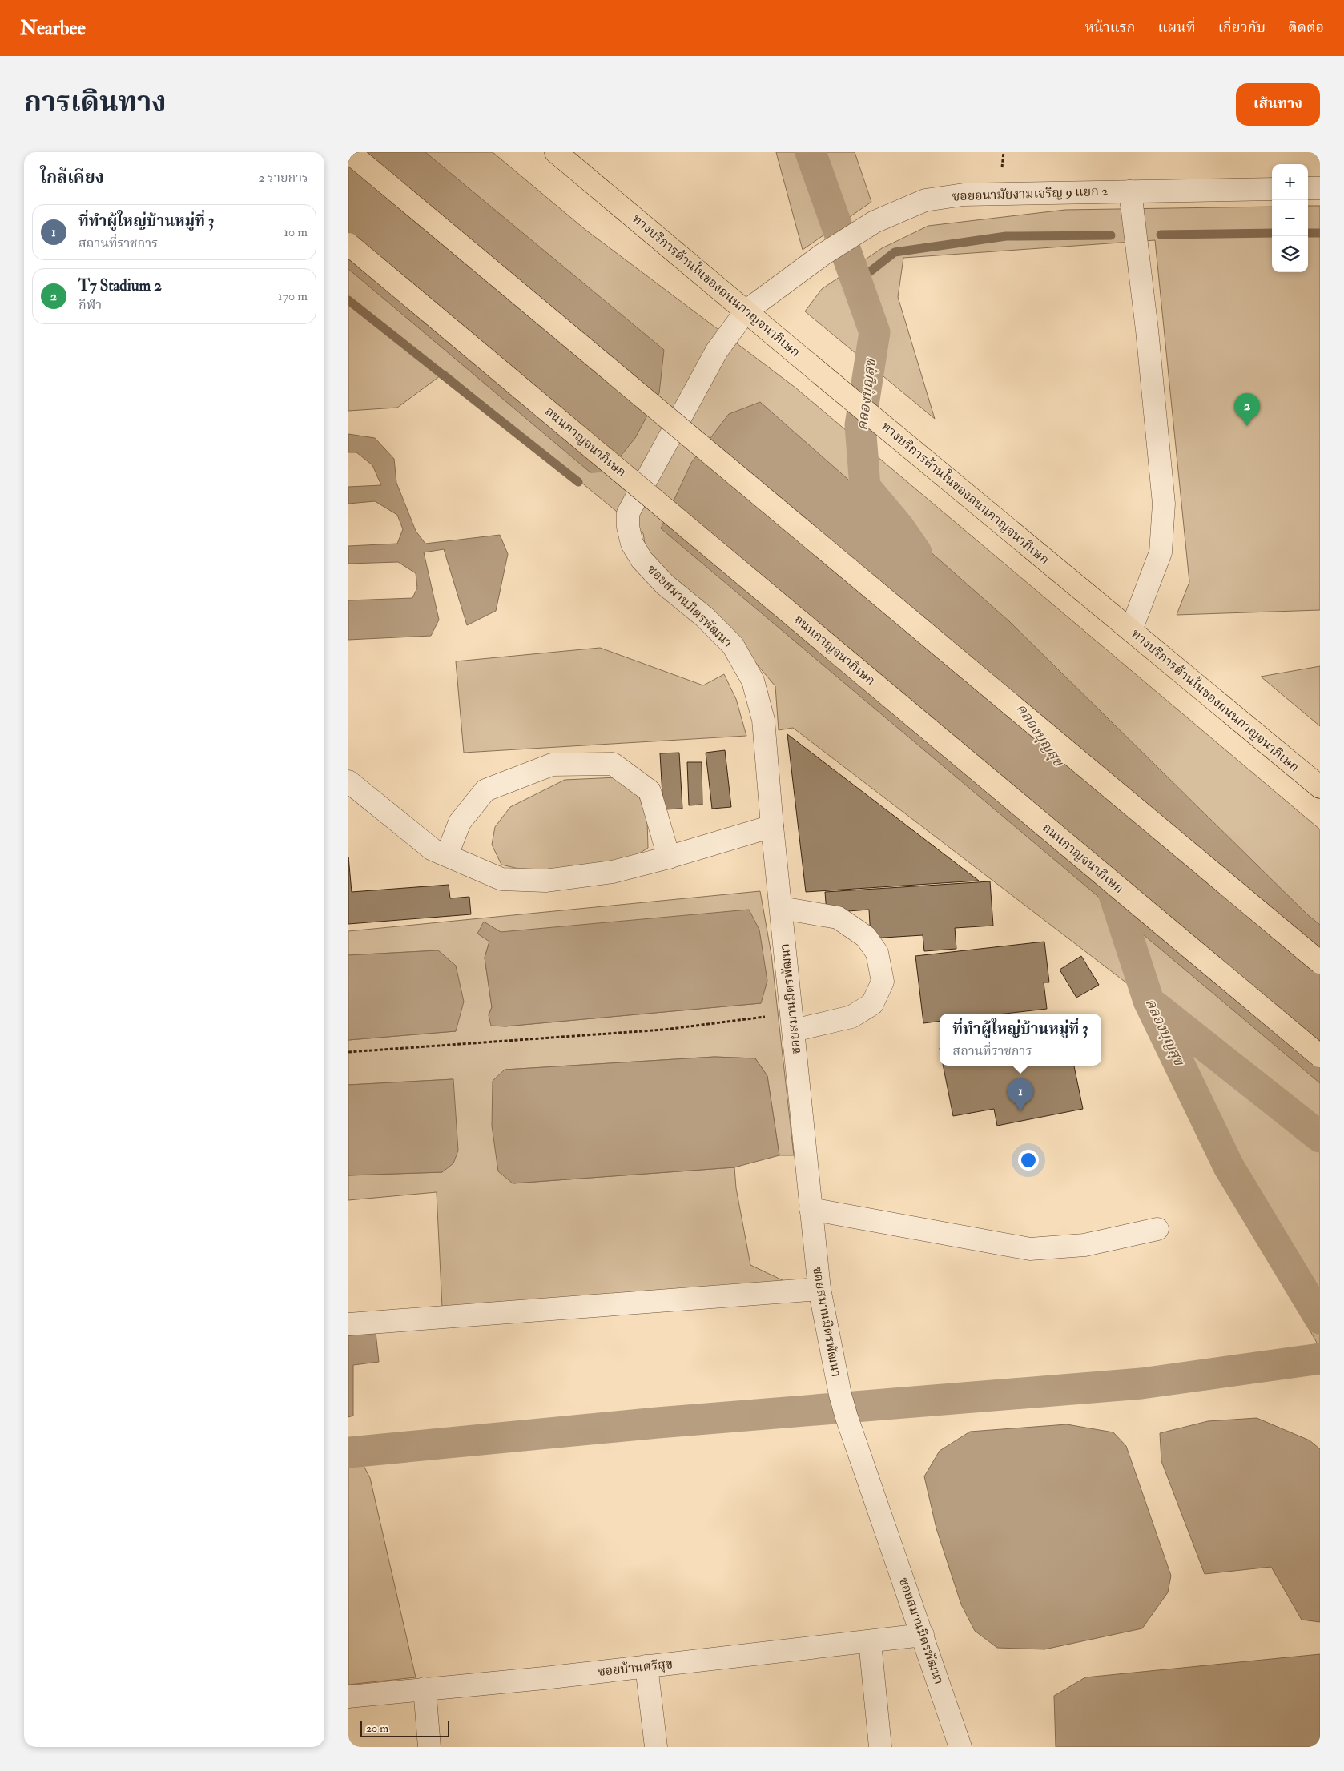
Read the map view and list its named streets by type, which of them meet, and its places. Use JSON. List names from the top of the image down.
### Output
{
  "streets": {
    "main road": ["ทางบริการด้านในของถนนกาญจนาภิเษก", "ถนนกาญจนาภิเษก"],
    "street": ["ซอยอนามัยงามเจริญ 9 แยก 2", "ซอยสมานมิตรพัฒนา", "ซอยบ้านศรีสุข"]
  },
  "crossings": [
    ["ซอยอนามัยงามเจริญ 9 แยก 2", "ทางบริการด้านในของถนนกาญจนาภิเษก"],
    ["ซอยอนามัยงามเจริญ 9 แยก 2", "ซอยสมานมิตรพัฒนา"],
    ["ทางบริการด้านในของถนนกาญจนาภิเษก", "ซอยสมานมิตรพัฒนา"],
    ["ซอยสมานมิตรพัฒนา", "ซอยบ้านศรีสุข"]
  ],
  "water": ["คลองบุญสุข"],
  "scale_bar": "20 m",
  "page": {
    "header": "Nearbee",
    "nav": [
      "หน้าแรก",
      "แผนที่",
      "เกี่ยวกับ",
      "ติดต่อ"
    ],
    "title": "การเดินทาง",
    "buttons": "เส้นทาง",
    "heading": ["ใกล้เคียง", "2 รายการ"],
    "map_buttons": ["+", "−"],
    "list": [
      {
        "mark": "1",
        "name": "ที่ทำผู้ใหญ่บ้านหมู่ที่ 3",
        "note": "สถานที่ราชการ",
        "value": "10 m"
      },
      {
        "mark": "2",
        "name": "T7 Stadium 2",
        "note": "กีฬา",
        "value": "170 m"
      }
    ],
    "pins": ["2", "1"],
    "popup": ["ที่ทำผู้ใหญ่บ้านหมู่ที่ 3", "สถานที่ราชการ"],
    "scale": "20 m"
  }
}
